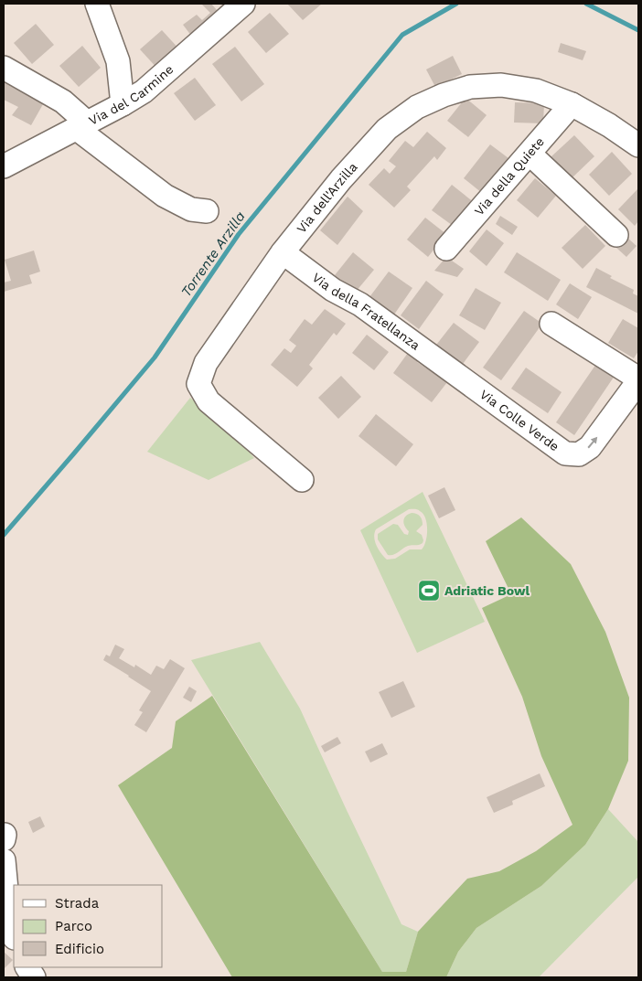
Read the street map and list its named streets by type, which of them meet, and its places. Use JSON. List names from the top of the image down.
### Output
{
  "streets": {
    "street": [
      "Via del Carmine",
      "Via della Quiete",
      "Via dell'Arzilla",
      "Via della Fratellanza",
      "Via Colle Verde"
    ]
  },
  "crossings": [
    ["Via della Quiete", "Via dell'Arzilla"],
    ["Via dell'Arzilla", "Via della Fratellanza"],
    ["Via della Fratellanza", "Via Colle Verde"]
  ],
  "water": ["Torrente Arzilla"],
  "places": {
    "sports": ["Adriatic Bowl"]
  },
  "legend": ["Strada", "Parco", "Edificio"]
}
